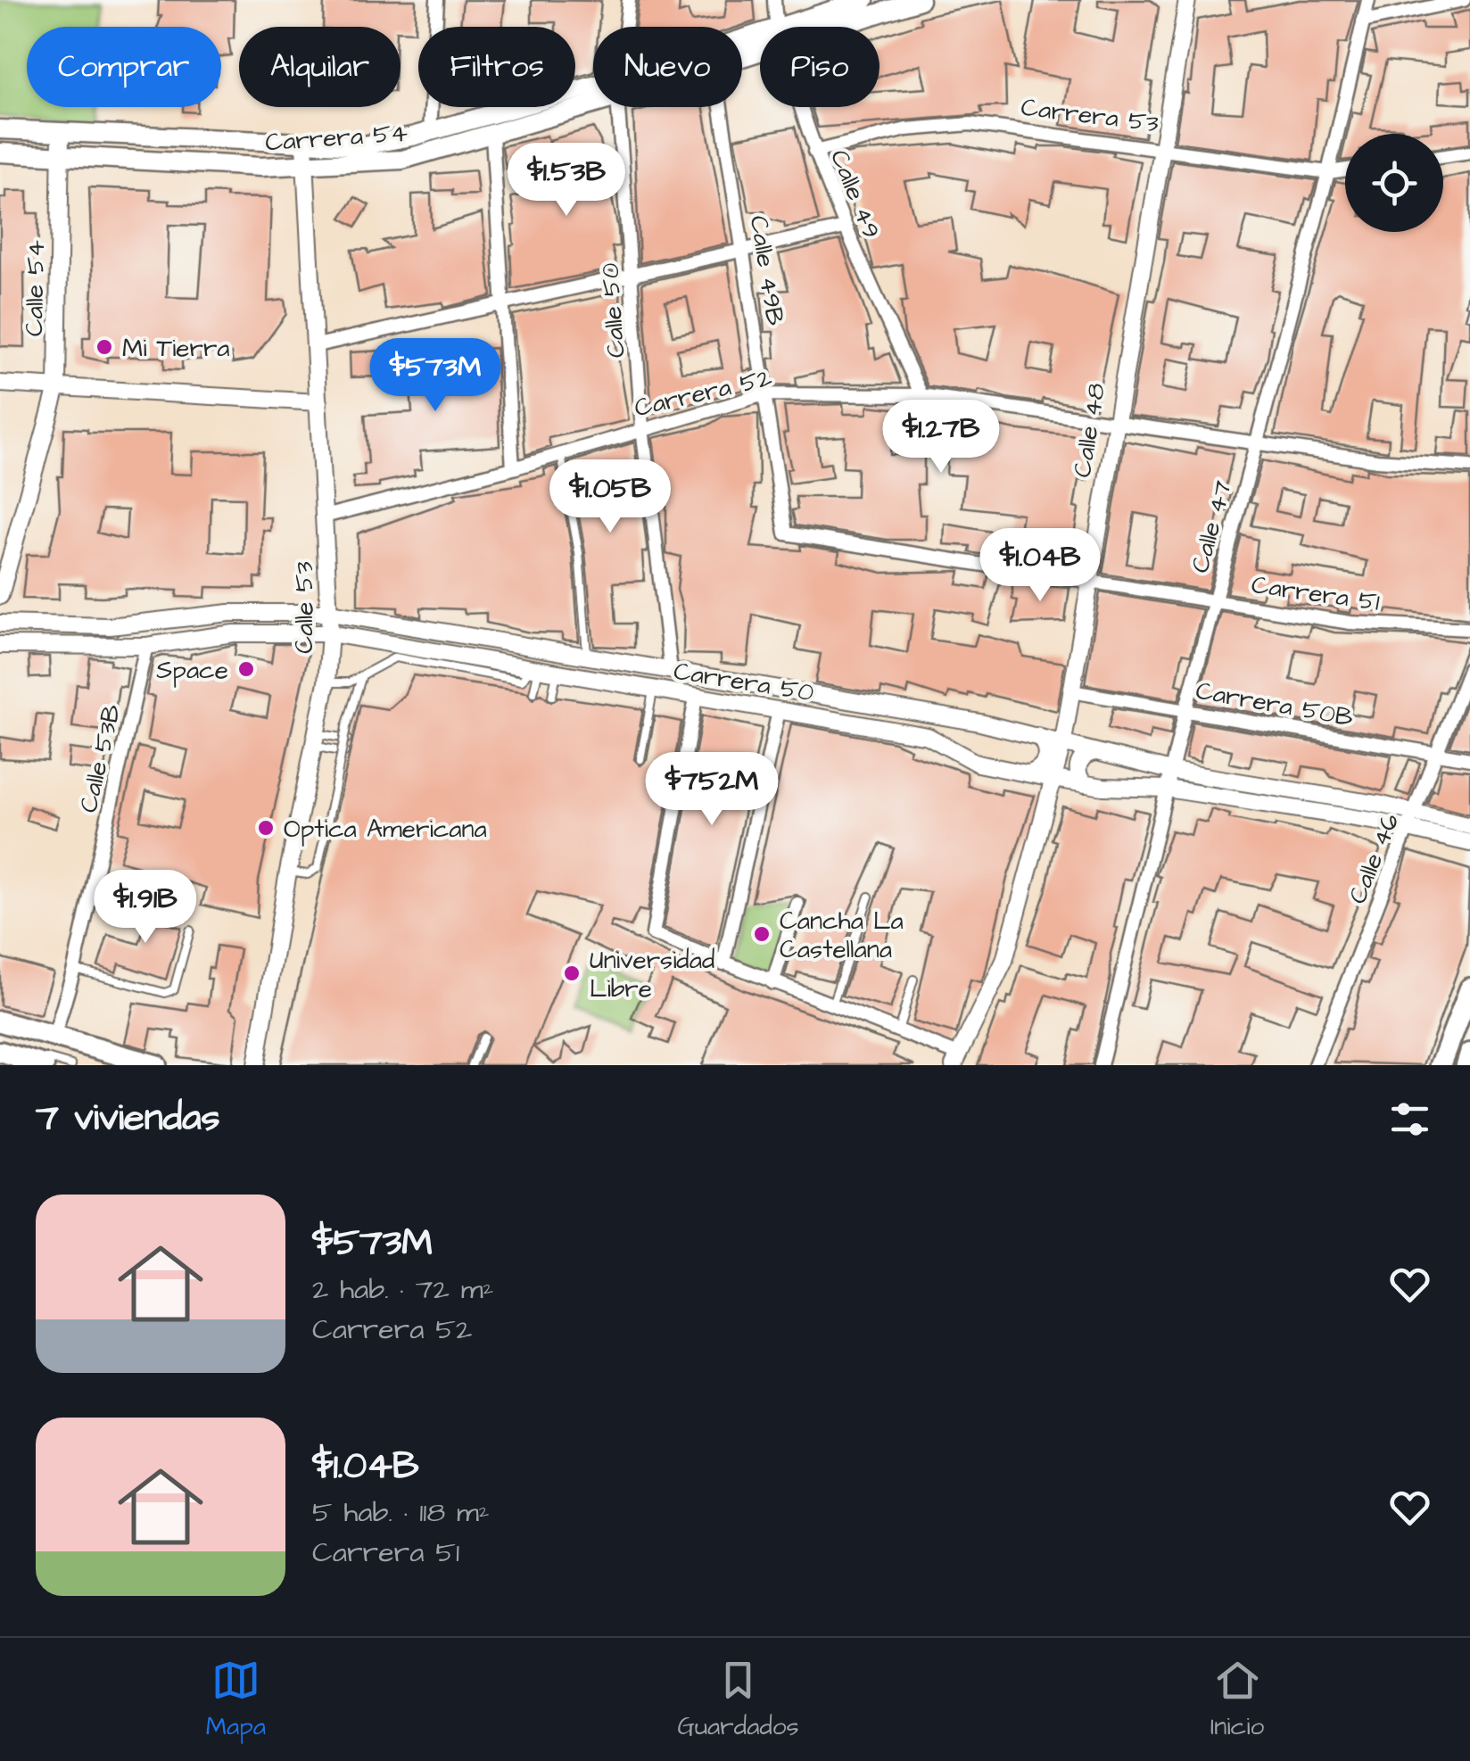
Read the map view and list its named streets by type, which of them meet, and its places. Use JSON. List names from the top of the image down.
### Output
{
  "streets": {
    "main road": ["Carrera 54"],
    "street": [
      "Carrera 53",
      "Calle 49",
      "Calle 49B",
      "Calle 54",
      "Calle 50",
      "Carrera 52",
      "Calle 48",
      "Calle 47",
      "Carrera 51",
      "Calle 53",
      "Carrera 50",
      "Carrera 50B",
      "Calle 53B",
      "Calle 46"
    ]
  },
  "crossings": [
    ["Carrera 53", "Calle 49"],
    ["Carrera 53", "Calle 48"],
    ["Carrera 53", "Calle 47"],
    ["Carrera 54", "Calle 54"],
    ["Carrera 54", "Calle 53"],
    ["Calle 49", "Carrera 52"],
    ["Calle 49B", "Carrera 52"],
    ["Calle 49B", "Carrera 51"],
    ["Calle 50", "Carrera 52"],
    ["Calle 50", "Carrera 50"],
    ["Carrera 52", "Calle 48"],
    ["Carrera 52", "Calle 47"],
    ["Carrera 52", "Calle 53"],
    ["Calle 48", "Carrera 51"],
    ["Calle 48", "Carrera 50"],
    ["Calle 48", "Carrera 50B"],
    ["Calle 47", "Carrera 51"],
    ["Calle 47", "Carrera 50"],
    ["Calle 47", "Carrera 50B"],
    ["Calle 53", "Carrera 50"],
    ["Carrera 50", "Calle 53B"],
    ["Carrera 50", "Calle 46"],
    ["Carrera 50B", "Calle 46"]
  ],
  "places": [
    "Mi Tierra",
    "Space",
    "Optica Americana",
    "Cancha La Castellana",
    "Universidad Libre"
  ],
  "page": {
    "chip": [
      "Comprar",
      "Alquilar",
      "Filtros",
      "Nuevo",
      "Piso"
    ],
    "price": [
      "$1.53B",
      "$573M",
      "$1.27B",
      "$1.05B",
      "$1.04B",
      "$752M",
      "$1.91B"
    ],
    "heading": "7 viviendas",
    "list": [
      {
        "name": "$573M",
        "note": "2 hab. · 72 m² · Carrera 52"
      },
      {
        "name": "$1.04B",
        "note": "5 hab. · 118 m² · Carrera 51"
      }
    ],
    "tabs": ["Mapa", "Guardados", "Inicio"]
  }
}
